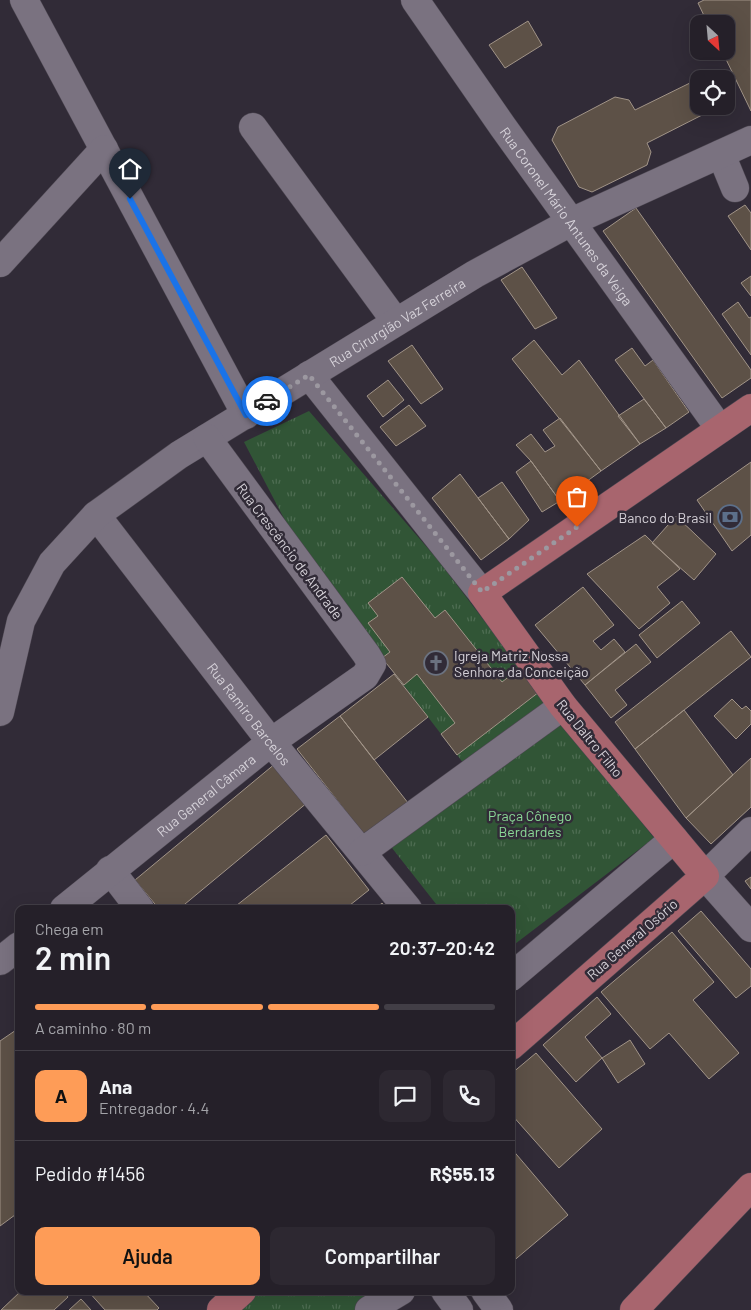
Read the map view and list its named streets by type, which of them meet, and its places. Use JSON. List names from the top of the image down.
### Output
{
  "streets": {
    "main road": ["Rua Daltro Filho", "Rua General Osório"],
    "street": [
      "Rua Coronel Mário Antunes da Veiga",
      "Rua Cirurgião Vaz Ferreira",
      "Rua Crescêncio de Andrade",
      "Rua Ramiro Barcelos",
      "Rua General Câmara"
    ]
  },
  "crossings": [
    ["Rua Coronel Mário Antunes da Veiga", "Rua Cirurgião Vaz Ferreira"],
    ["Rua Cirurgião Vaz Ferreira", "Rua Crescêncio de Andrade"],
    ["Rua Cirurgião Vaz Ferreira", "Rua Ramiro Barcelos"],
    ["Rua Cirurgião Vaz Ferreira", "Rua Daltro Filho"],
    ["Rua Crescêncio de Andrade", "Rua General Câmara"],
    ["Rua Ramiro Barcelos", "Rua General Câmara"],
    ["Rua Daltro Filho", "Rua General Osório"]
  ],
  "parks": ["Praça Cônego Berdardes"],
  "places": {
    "bank": ["Banco do Brasil"],
    "church": ["Igreja Matriz Nossa Senhora da Conceição"]
  },
  "north": "bottom right",
  "page": {
    "heading": ["2 min", "Chega em", "20:37–20:42"],
    "panel": [
      "Ana",
      "Entregador · 4.4",
      "Pedido #1456",
      "R$55.13"
    ],
    "bar": "A caminho · 80 m",
    "round": "A",
    "buttons": ["Ajuda", "Compartilhar"]
  }
}
